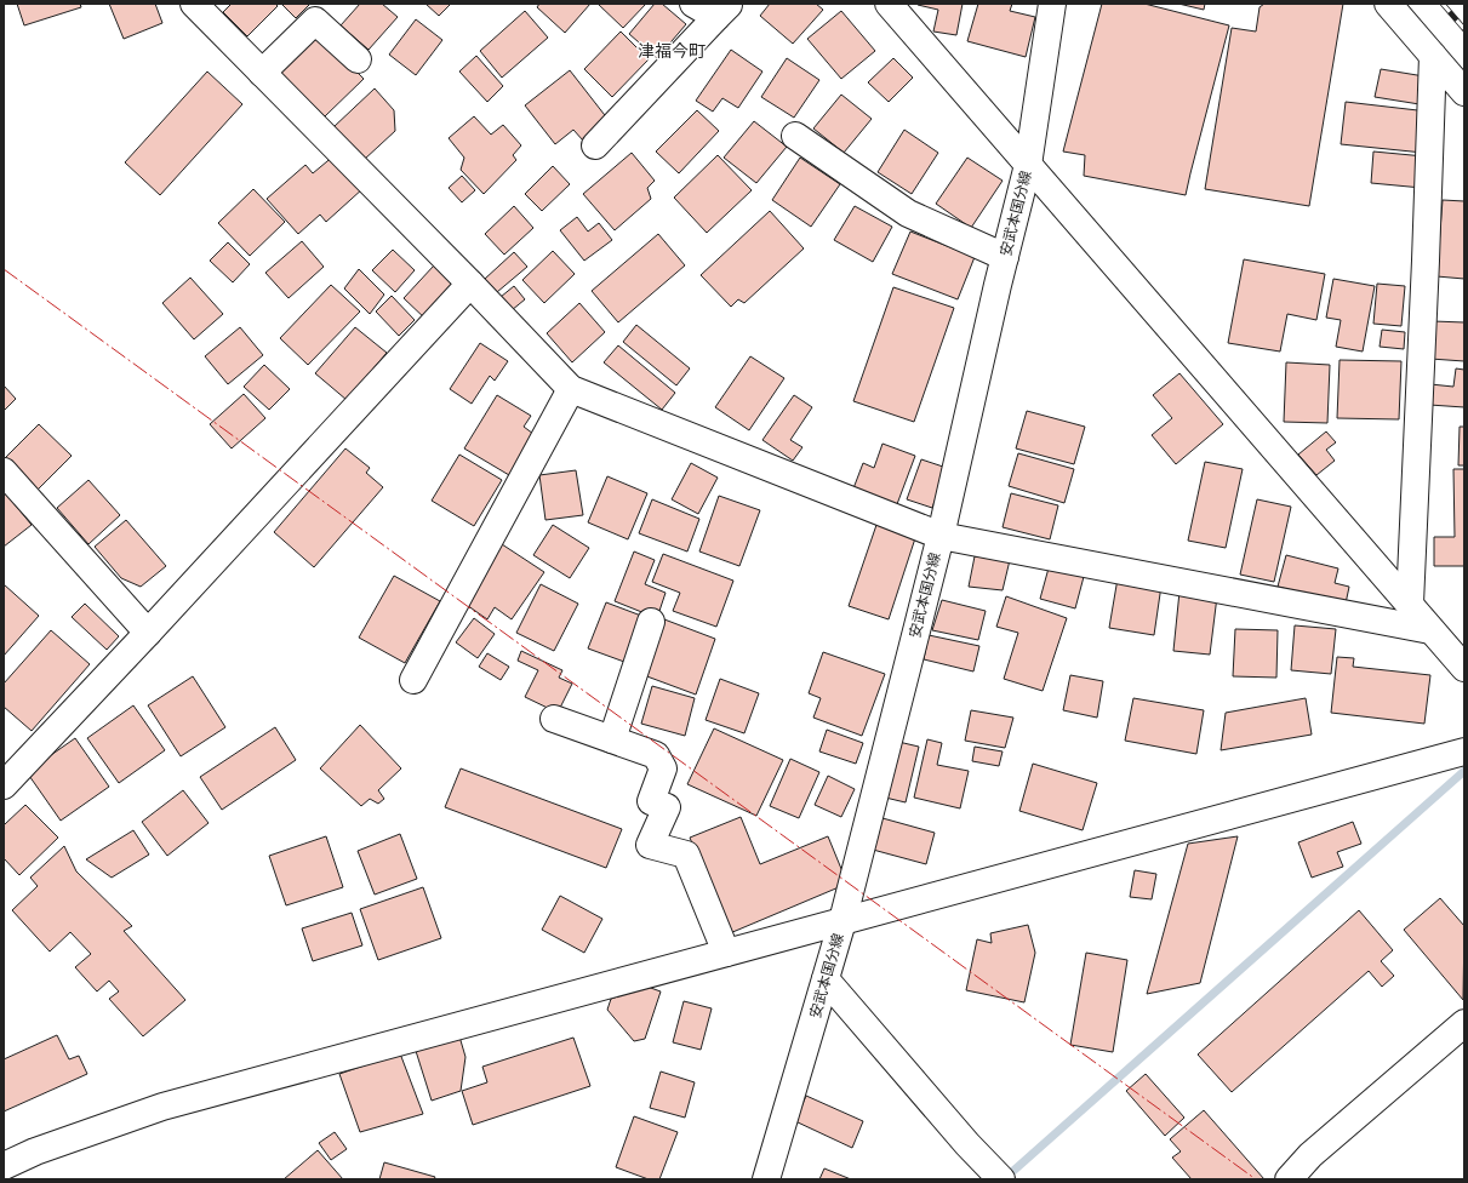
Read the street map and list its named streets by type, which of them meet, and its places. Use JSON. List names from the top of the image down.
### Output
{
  "streets": {
    "street": ["安武本国分線"]
  },
  "districts": ["津福今町"]
}
